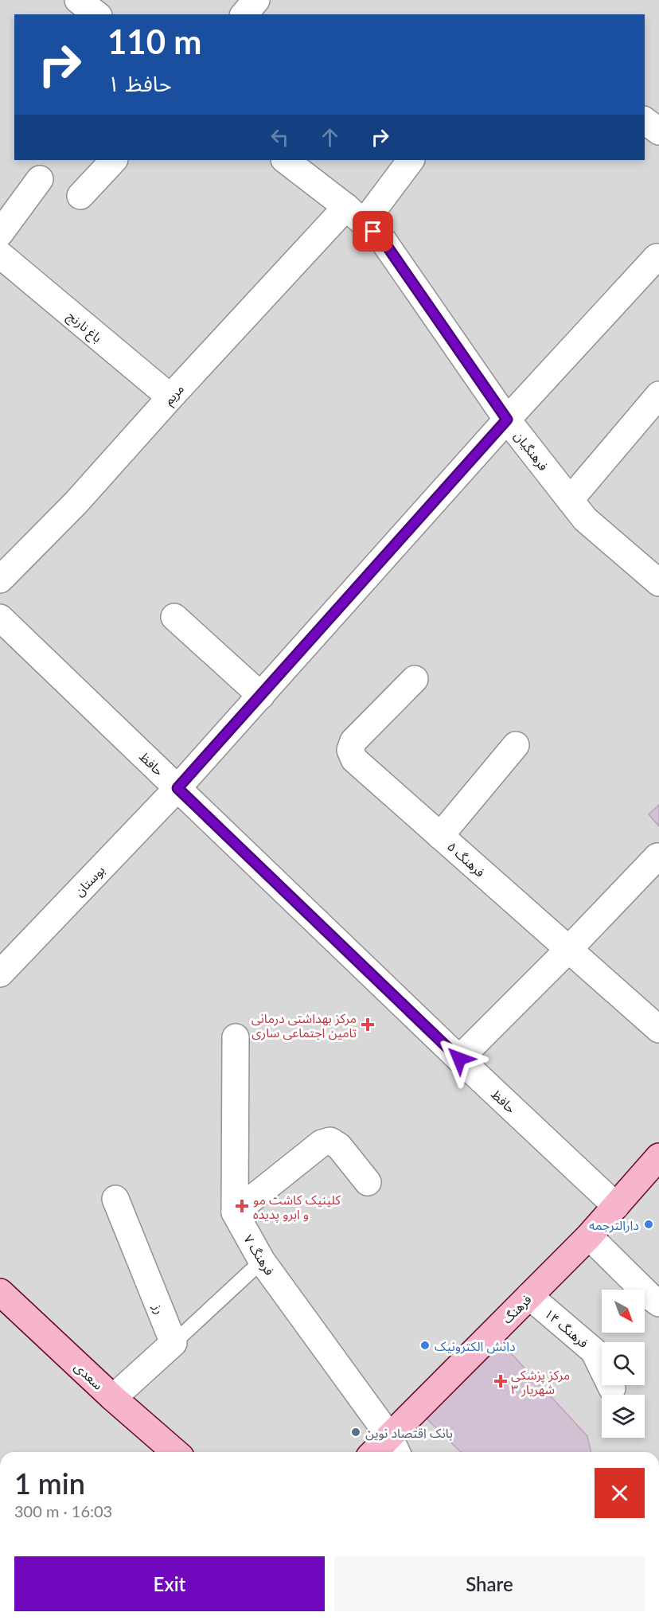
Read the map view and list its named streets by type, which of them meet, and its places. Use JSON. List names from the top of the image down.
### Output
{
  "streets": {
    "main road": ["فرهنگ", "سعدی"],
    "street": [
      "باغ نارنج",
      "مریم",
      "فرهنگیان",
      "حافظ",
      "فرهنگ ۵",
      "بوستان",
      "فرهنگ ۷",
      "رز",
      "فرهنگ ۱۴"
    ]
  },
  "crossings": [
    ["باغ نارنج", "مریم"],
    ["مریم", "فرهنگیان"],
    ["فرهنگیان", "بوستان"],
    ["حافظ", "بوستان"],
    ["حافظ", "فرهنگ"],
    ["فرهنگ ۷", "فرهنگ"],
    ["فرهنگ", "فرهنگ ۱۴"]
  ],
  "places": {
    "health": ["مرکز بهداشتی درمانی تامین اجتماعی ساری", "کلینیک کاشت مو و ابرو پدیده", "مرکز پزشکی شهریار ۳"],
    "other": ["دارالترجمه", "دانش الکترونیک", "بانک اقتصاد نوین"]
  },
  "north": "bottom right",
  "page": {
    "turn": ["110 m", "حافظ ۱"],
    "heading": ["1 min", "300 m · 16:03"],
    "buttons": ["Exit", "Share"]
  }
}
